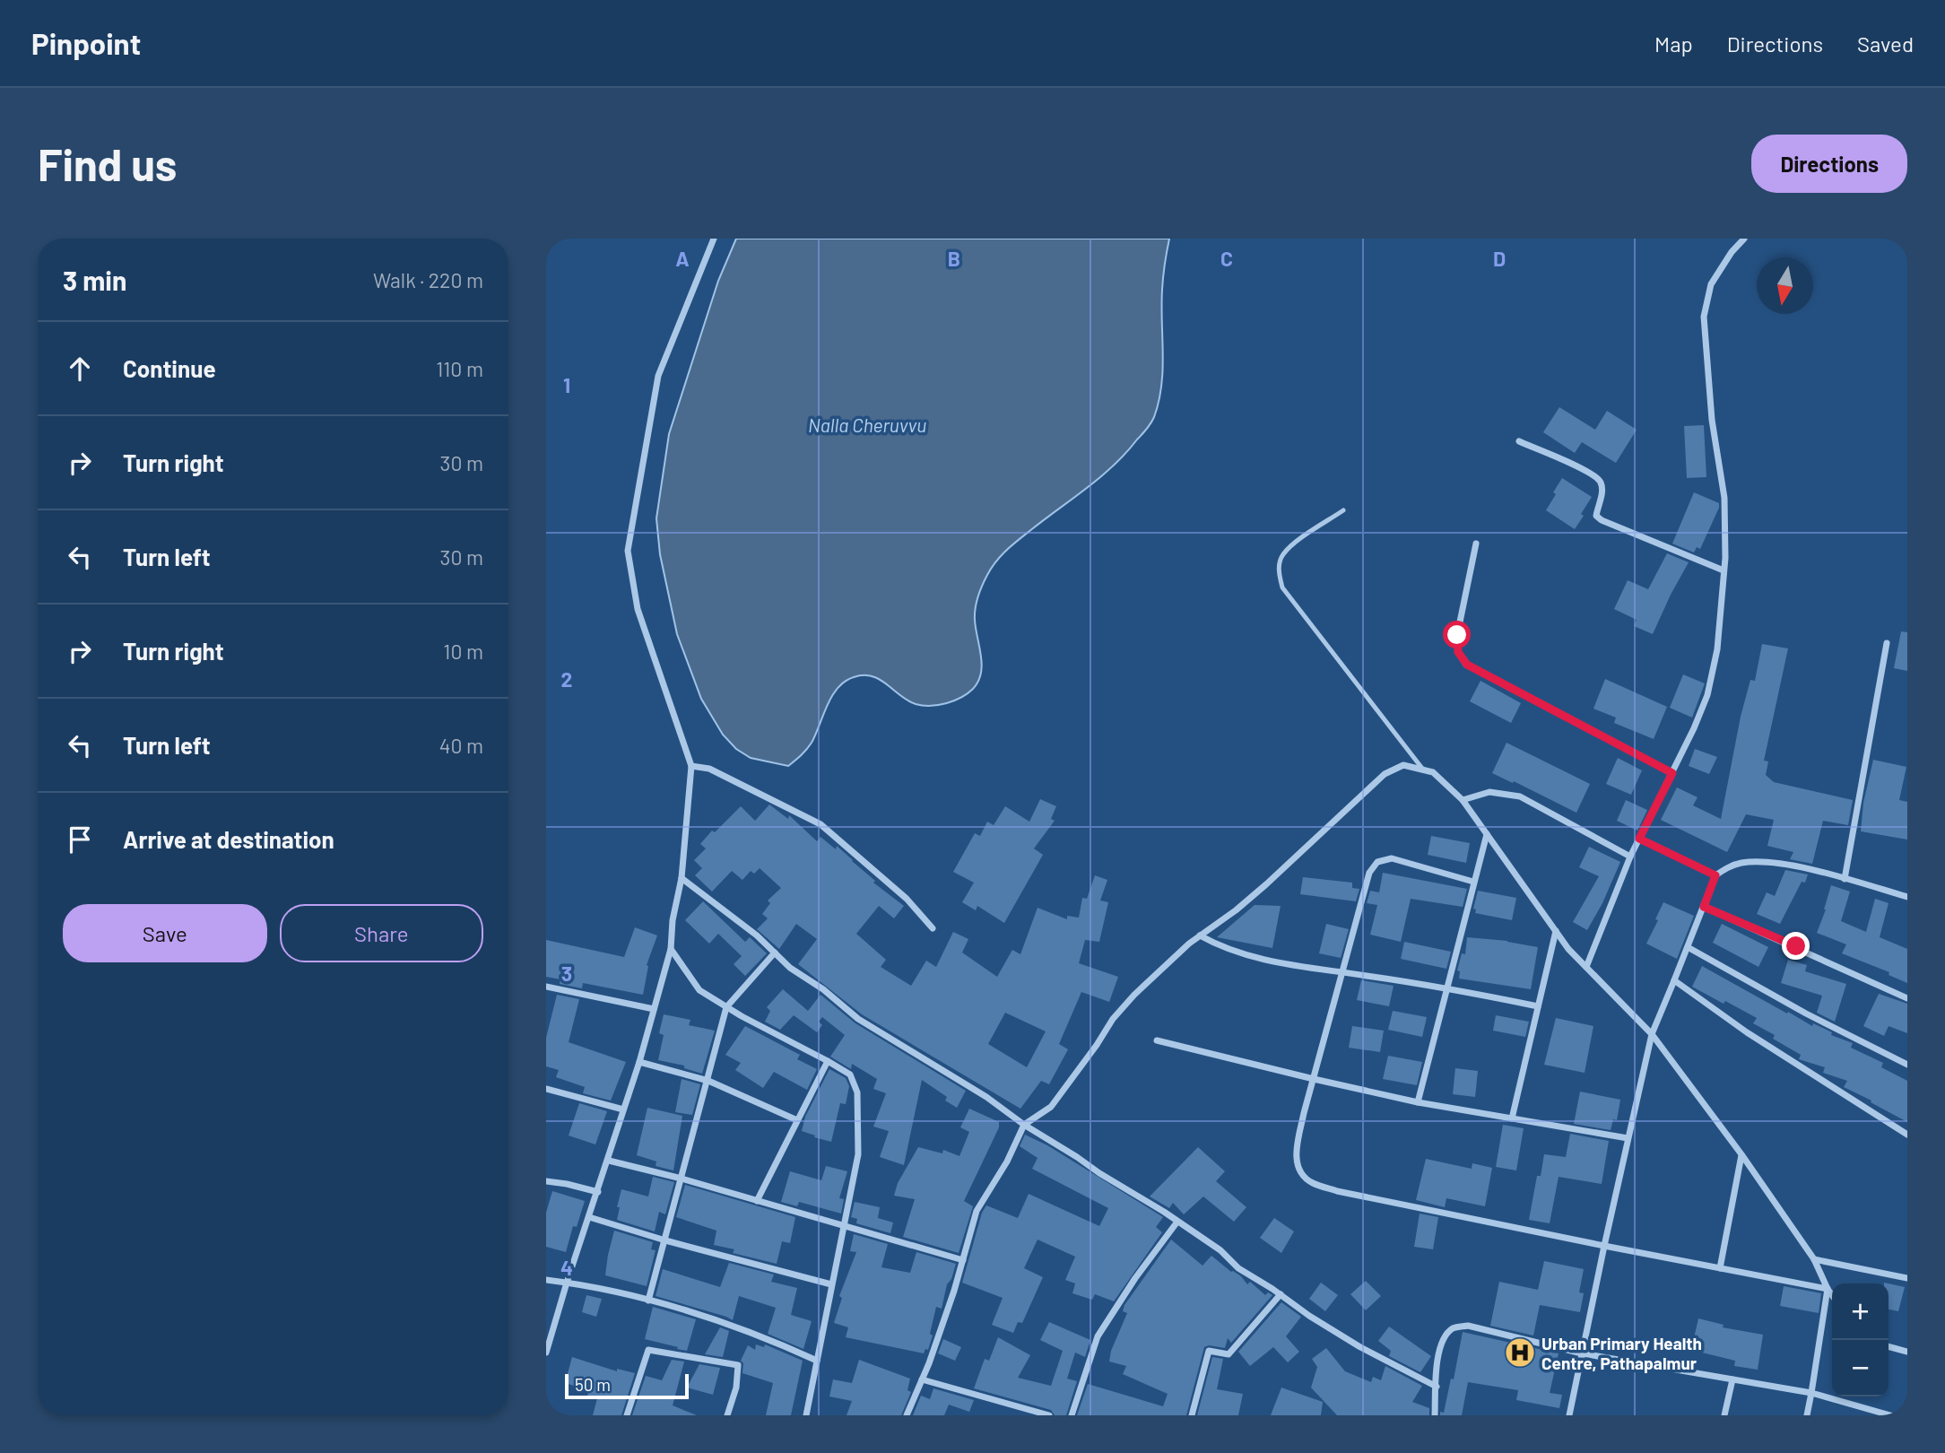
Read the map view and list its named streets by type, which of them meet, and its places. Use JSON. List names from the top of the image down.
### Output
{
  "water": ["Nalla Cheruvvu"],
  "places": {
    "hospital": ["Urban Primary Health Centre, Pathapalmur"]
  },
  "scale_bar": "50 m",
  "north": "bottom",
  "page": {
    "header": "Pinpoint",
    "nav": ["Map", "Directions", "Saved"],
    "buttons": [
      "Directions",
      ["Save", "Share"]
    ],
    "title": "Find us",
    "heading": ["3 min", "Walk · 220 m"],
    "list": [
      ["Continue", "110 m"],
      ["Turn right", "30 m"],
      ["Turn left", "30 m"],
      ["Turn right", "10 m"],
      ["Turn left", "40 m"],
      "Arrive at destination"
    ],
    "map_buttons": ["+", "−"],
    "scale": "50 m"
  },
  "grid": {
    "columns": [
      "A",
      "B",
      "C",
      "D"
    ],
    "rows": [
      "1",
      "2",
      "3",
      "4"
    ]
  }
}
